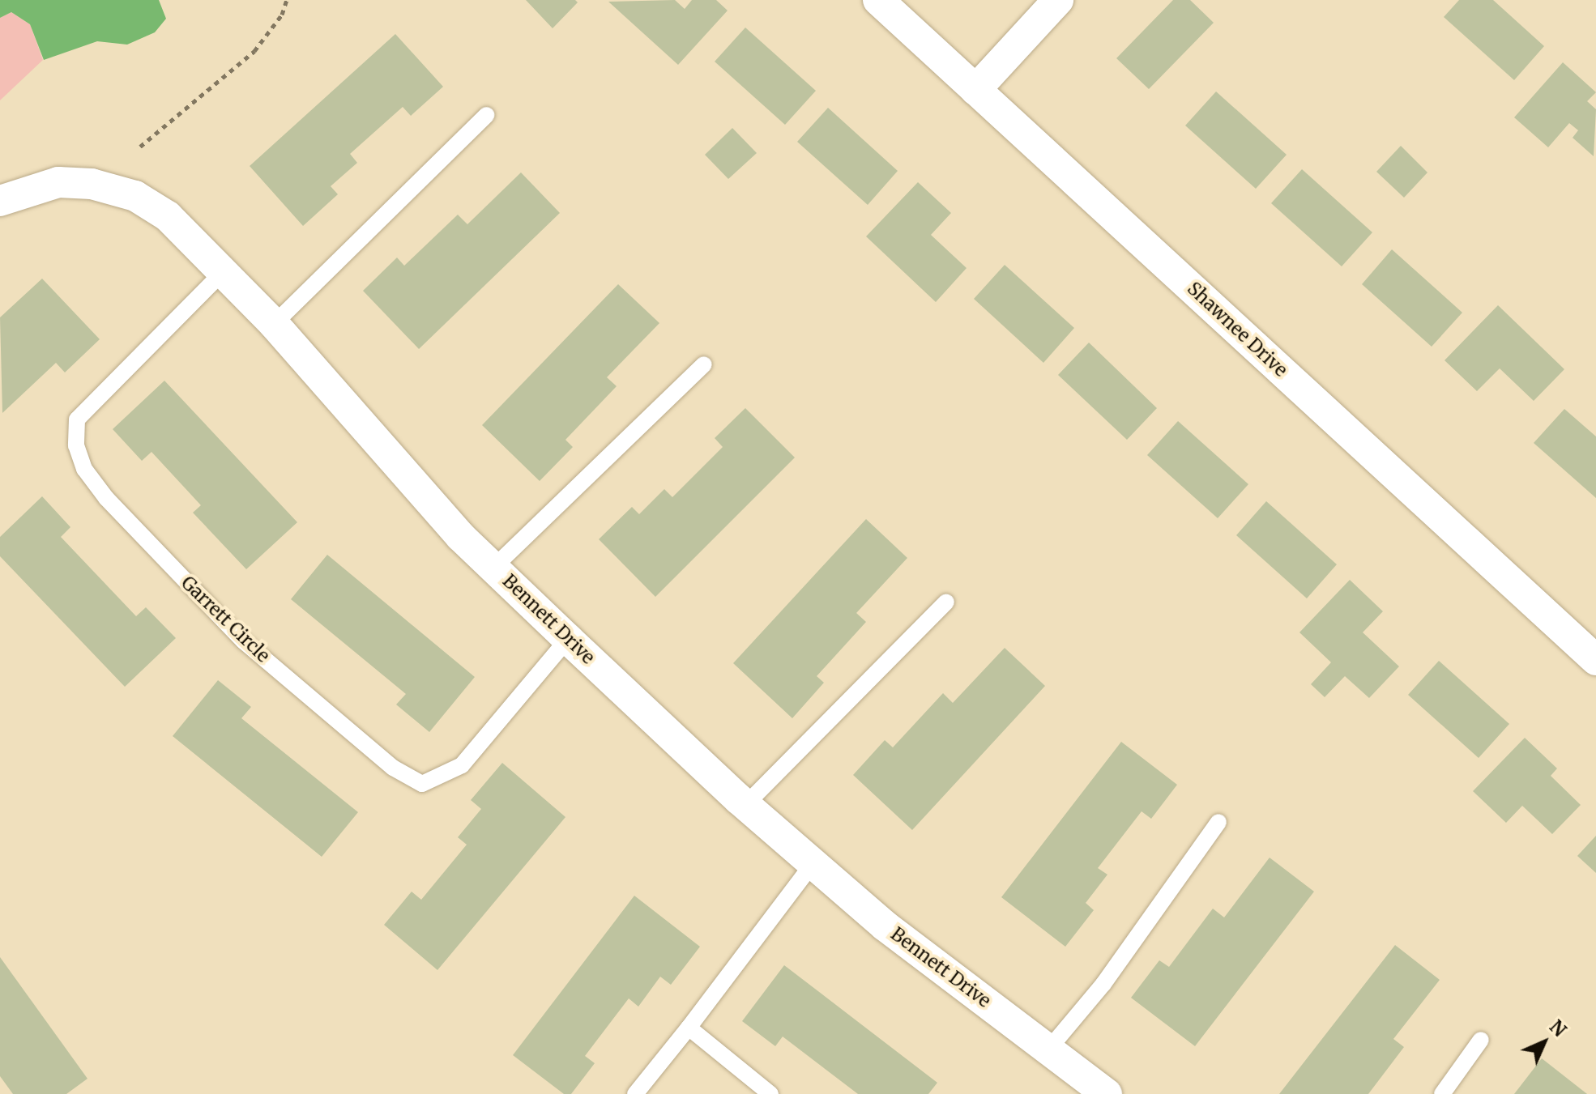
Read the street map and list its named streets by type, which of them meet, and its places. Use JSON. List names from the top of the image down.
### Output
{
  "streets": {
    "street": ["Shawnee Drive", "Bennett Drive"],
    "lane": ["Garrett Circle"]
  },
  "crossings": [
    ["Garrett Circle", "Bennett Drive"]
  ],
  "north": "top right"
}
